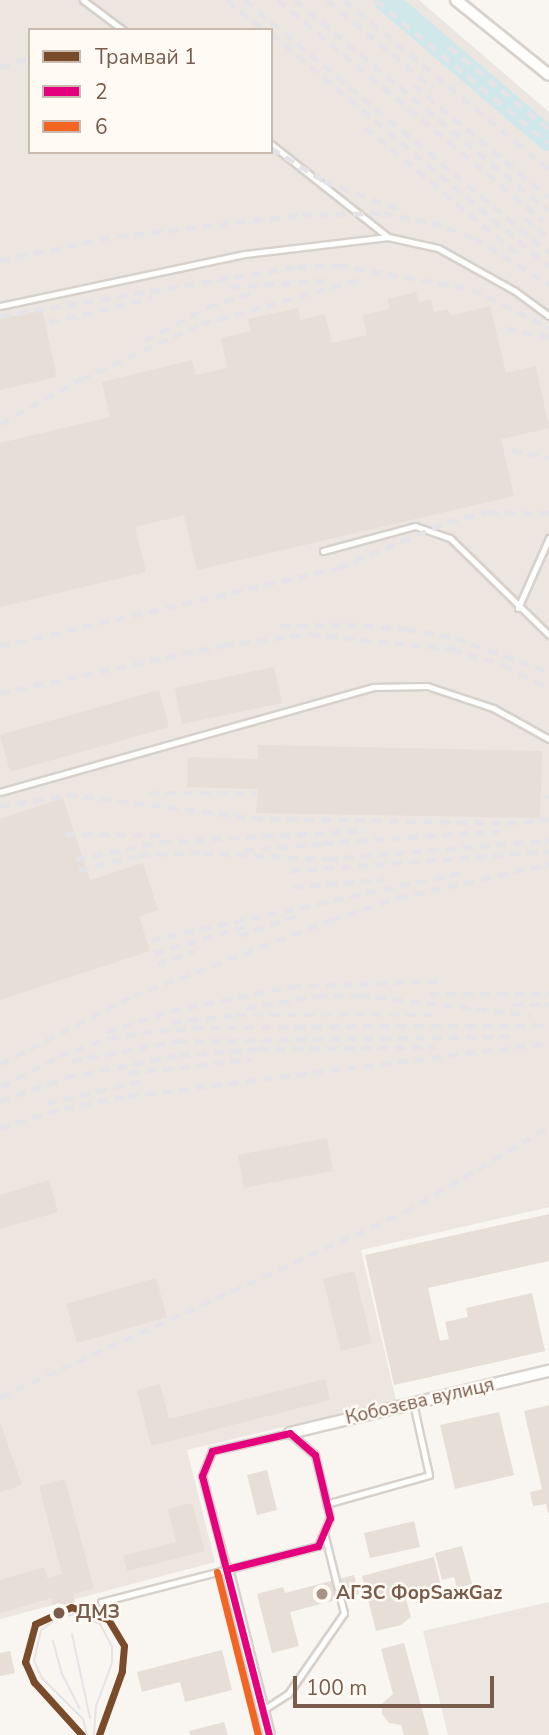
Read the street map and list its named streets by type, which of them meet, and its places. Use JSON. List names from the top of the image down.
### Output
{
  "streets": {
    "street": ["Кобозєва вулиця"]
  },
  "places": ["АГЗС ФорSажGaz", "ДМЗ"],
  "lines": ["transit line 2", "transit line 6", "tram line 1"],
  "legend": ["Трамвай 1", "2", "6"],
  "scale_bar": "100 m"
}
